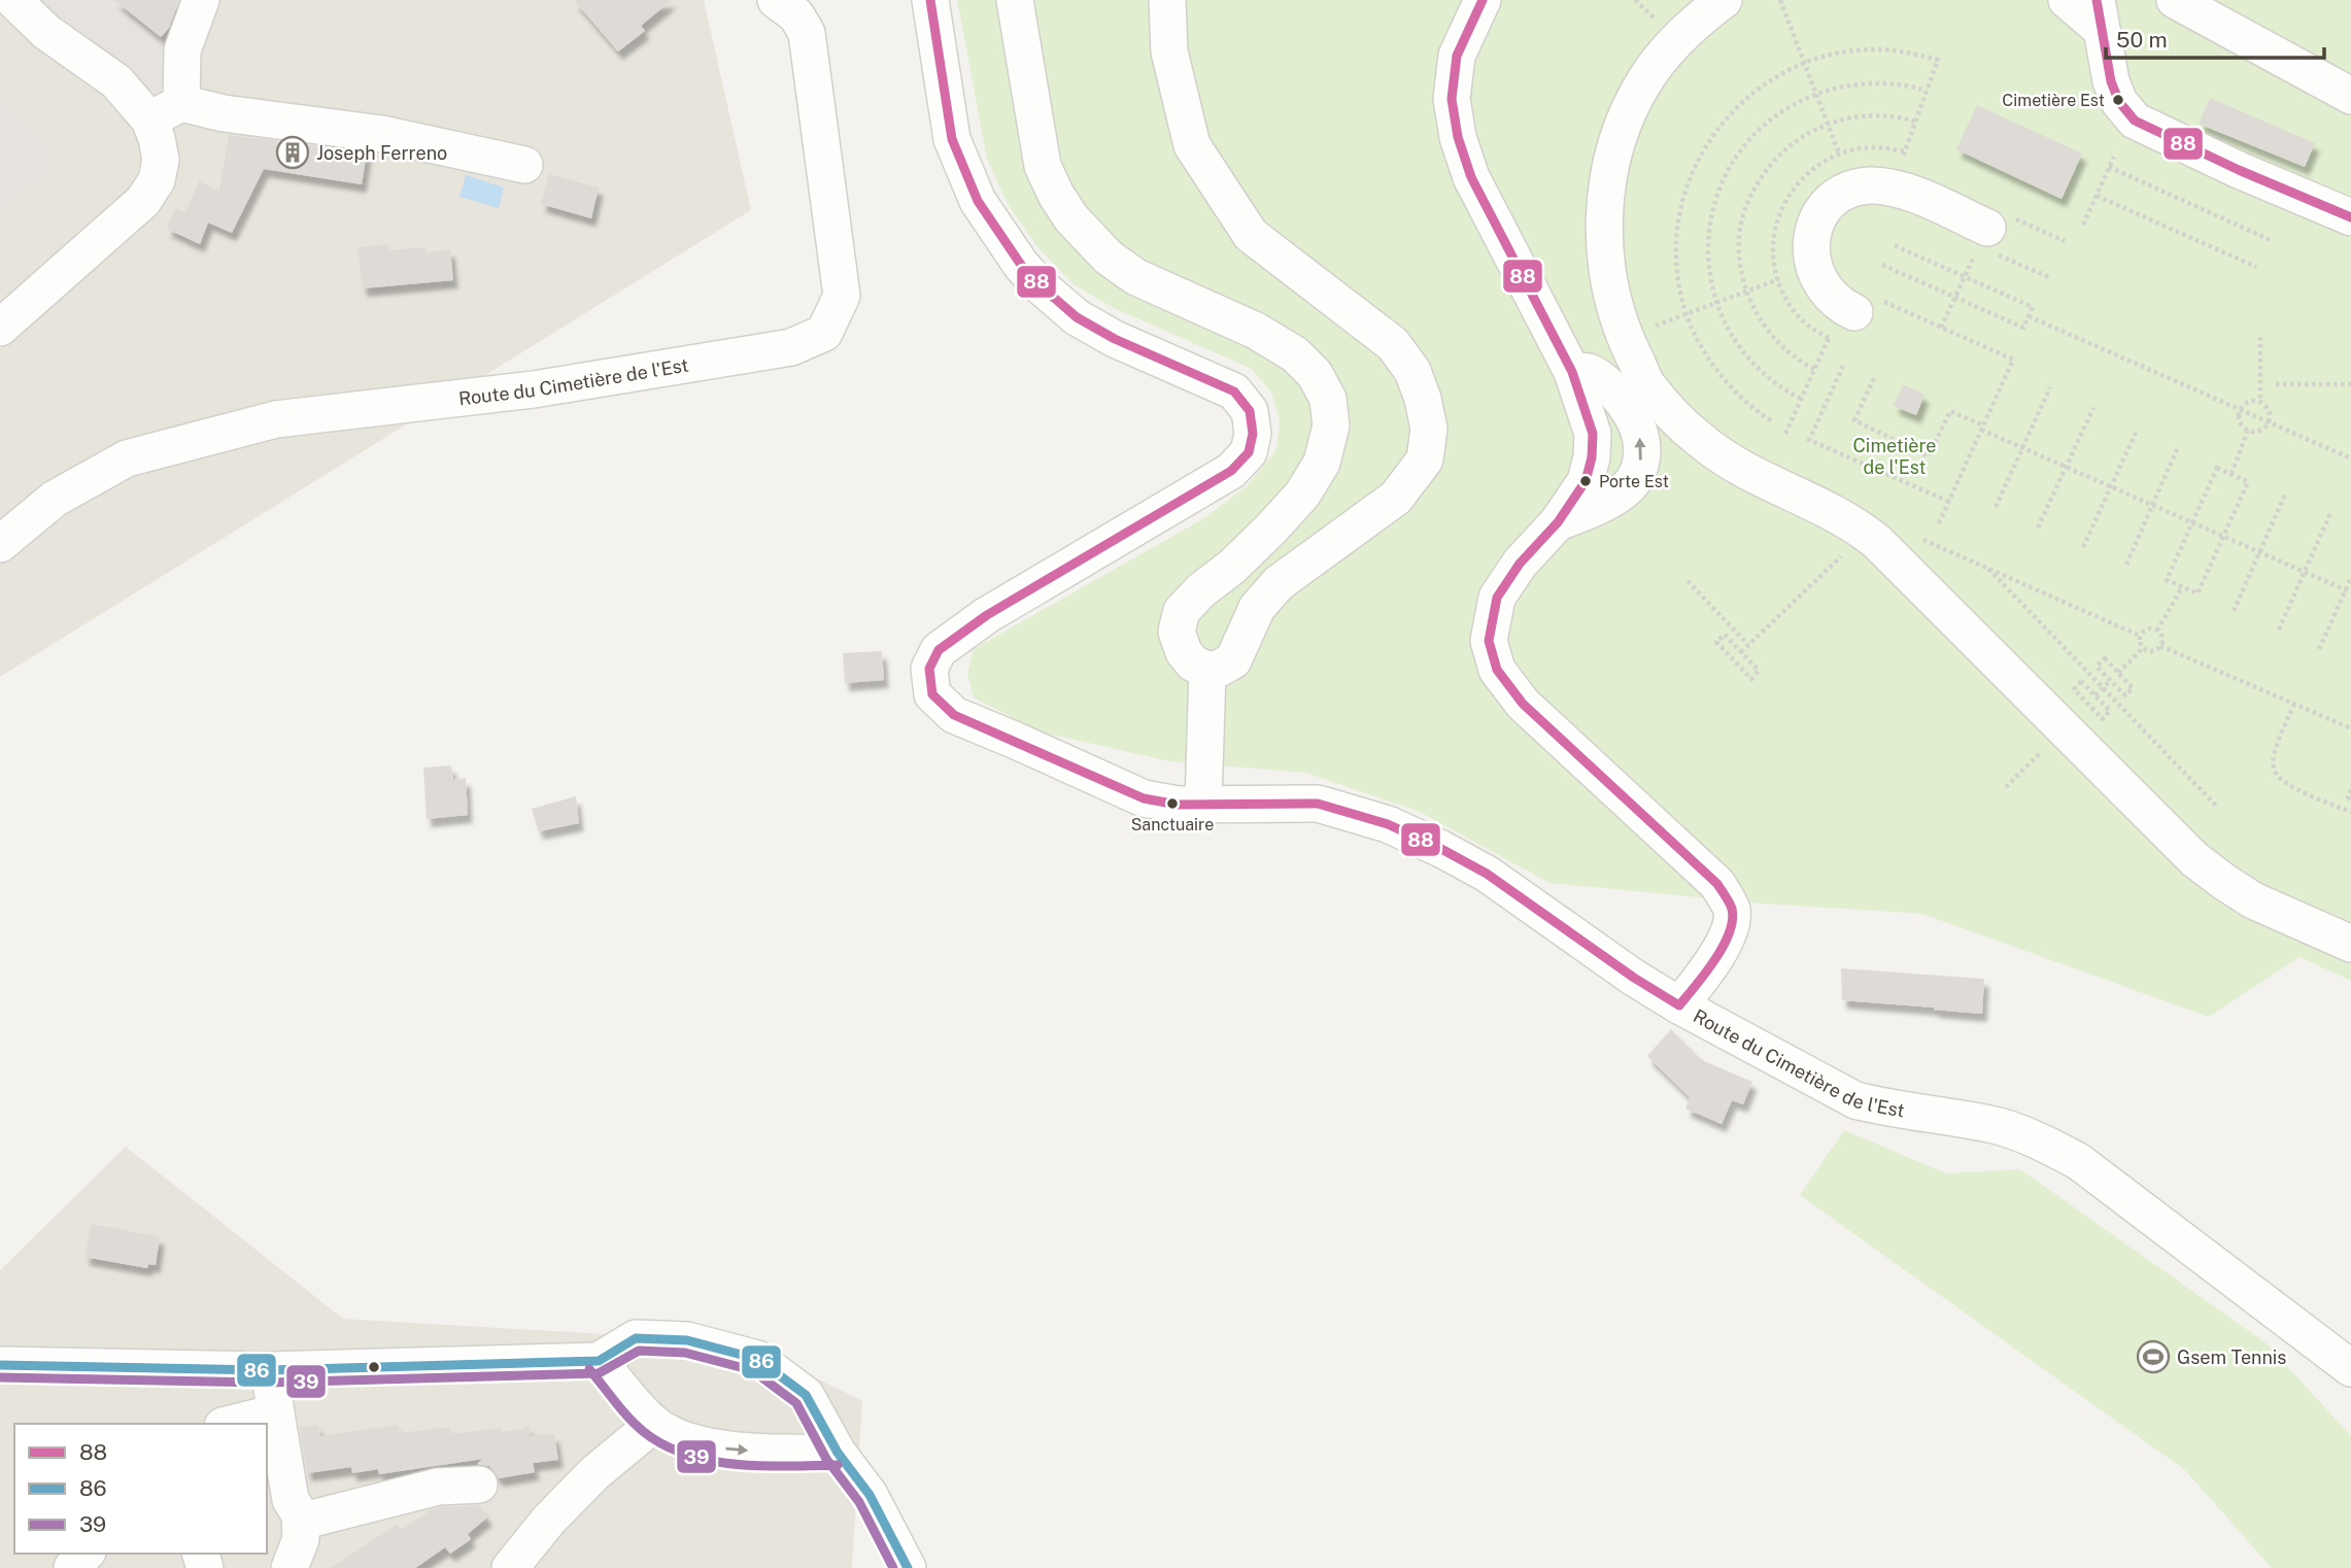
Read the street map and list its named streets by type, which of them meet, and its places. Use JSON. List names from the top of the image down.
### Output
{
  "streets": {
    "street": ["Route du Cimetière de l'Est"]
  },
  "parks": ["Cimetière de l'Est"],
  "places": {
    "other": ["Cimetière Est", "Porte Est", "Sanctuaire"],
    "building": ["Joseph Ferreno"],
    "sports": ["Gsem Tennis"]
  },
  "lines": ["transit line 88", "transit line 86", "transit line 39"],
  "legend": ["88", "86", "39"],
  "scale_bar": "50 m"
}
